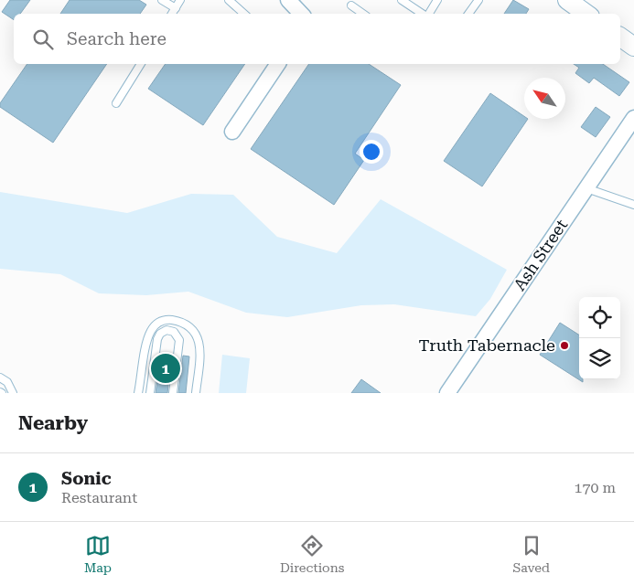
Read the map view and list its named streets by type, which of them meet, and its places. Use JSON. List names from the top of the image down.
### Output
{
  "streets": {
    "street": ["Ash Street"]
  },
  "places": ["Truth Tabernacle"],
  "north": "top left",
  "page": {
    "search": "Search here",
    "pins": "1",
    "heading": "Nearby",
    "list": [
      {
        "mark": "1",
        "name": "Sonic",
        "note": "Restaurant",
        "value": "170 m"
      }
    ],
    "nav": ["Map", "Directions", "Saved"]
  }
}
